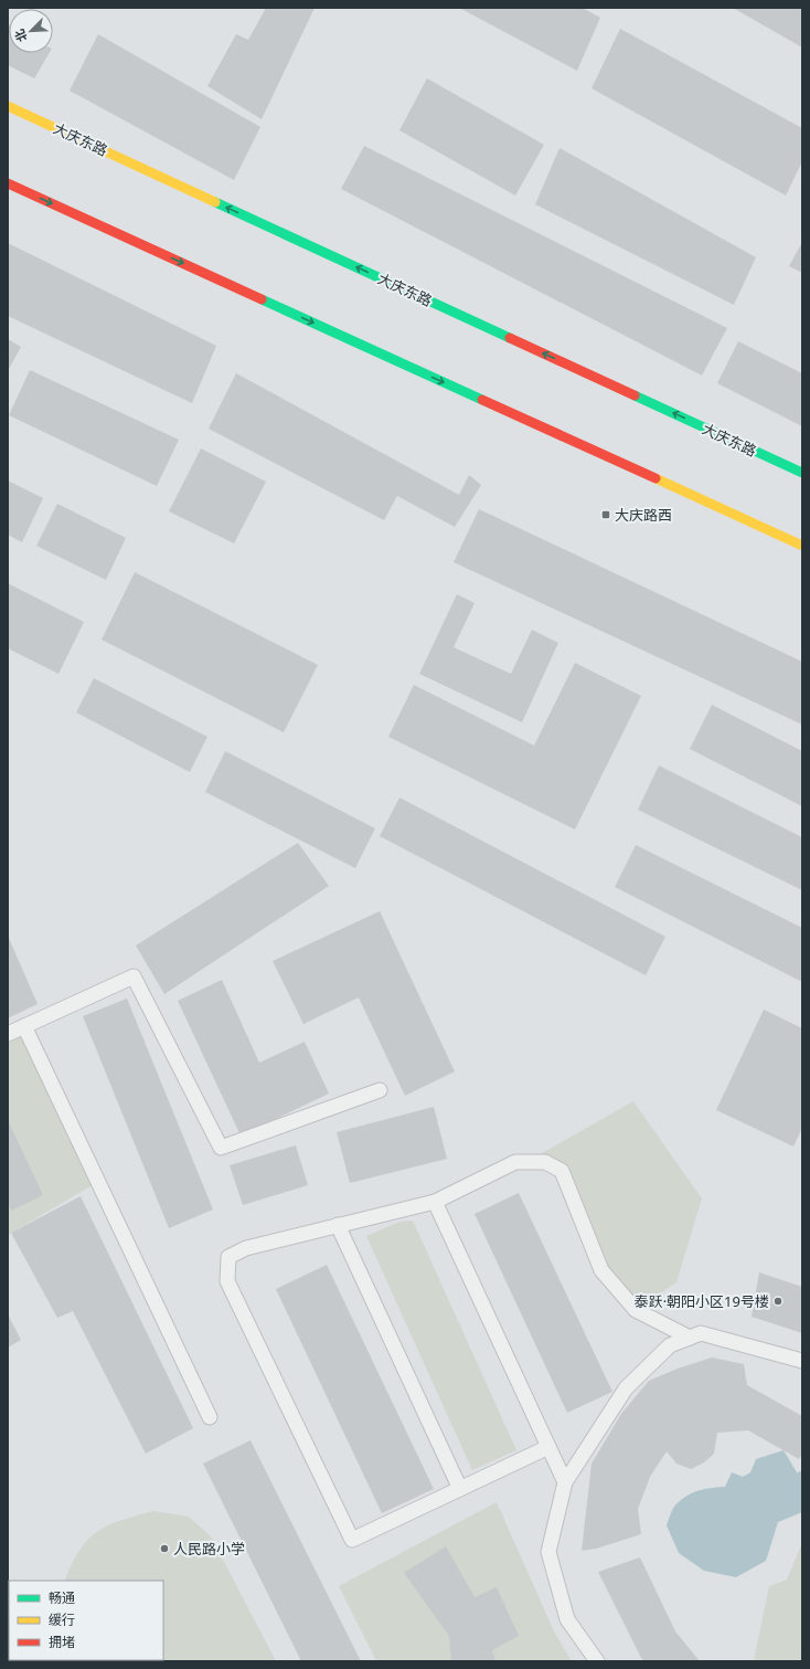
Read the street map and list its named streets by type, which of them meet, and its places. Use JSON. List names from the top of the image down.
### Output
{
  "streets": {
    "main road": ["大庆东路"]
  },
  "places": {
    "transit": ["大庆路西"],
    "other": ["泰跃·朝阳小区19号楼", "人民路小学"]
  },
  "legend": ["畅通", "缓行", "拥堵"],
  "north": "bottom left"
}
